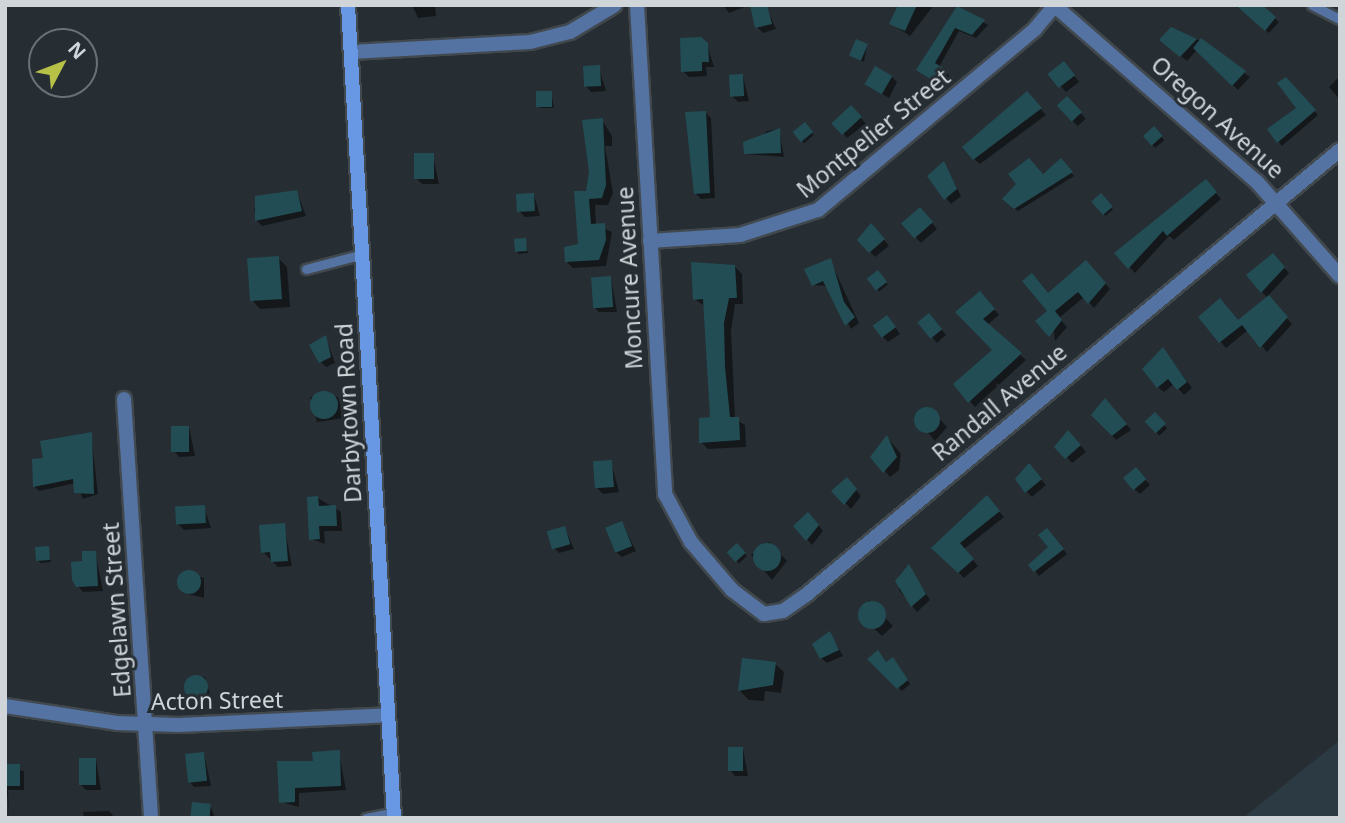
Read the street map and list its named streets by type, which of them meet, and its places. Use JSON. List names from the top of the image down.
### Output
{
  "streets": {
    "main road": ["Darbytown Road"],
    "street": [
      "Oregon Avenue",
      "Montpelier Street",
      "Moncure Avenue",
      "Randall Avenue",
      "Edgelawn Street",
      "Acton Street"
    ]
  },
  "crossings": [
    ["Oregon Avenue", "Montpelier Street"],
    ["Oregon Avenue", "Randall Avenue"],
    ["Montpelier Street", "Moncure Avenue"],
    ["Moncure Avenue", "Randall Avenue"],
    ["Darbytown Road", "Acton Street"],
    ["Edgelawn Street", "Acton Street"]
  ],
  "north": "top right"
}
